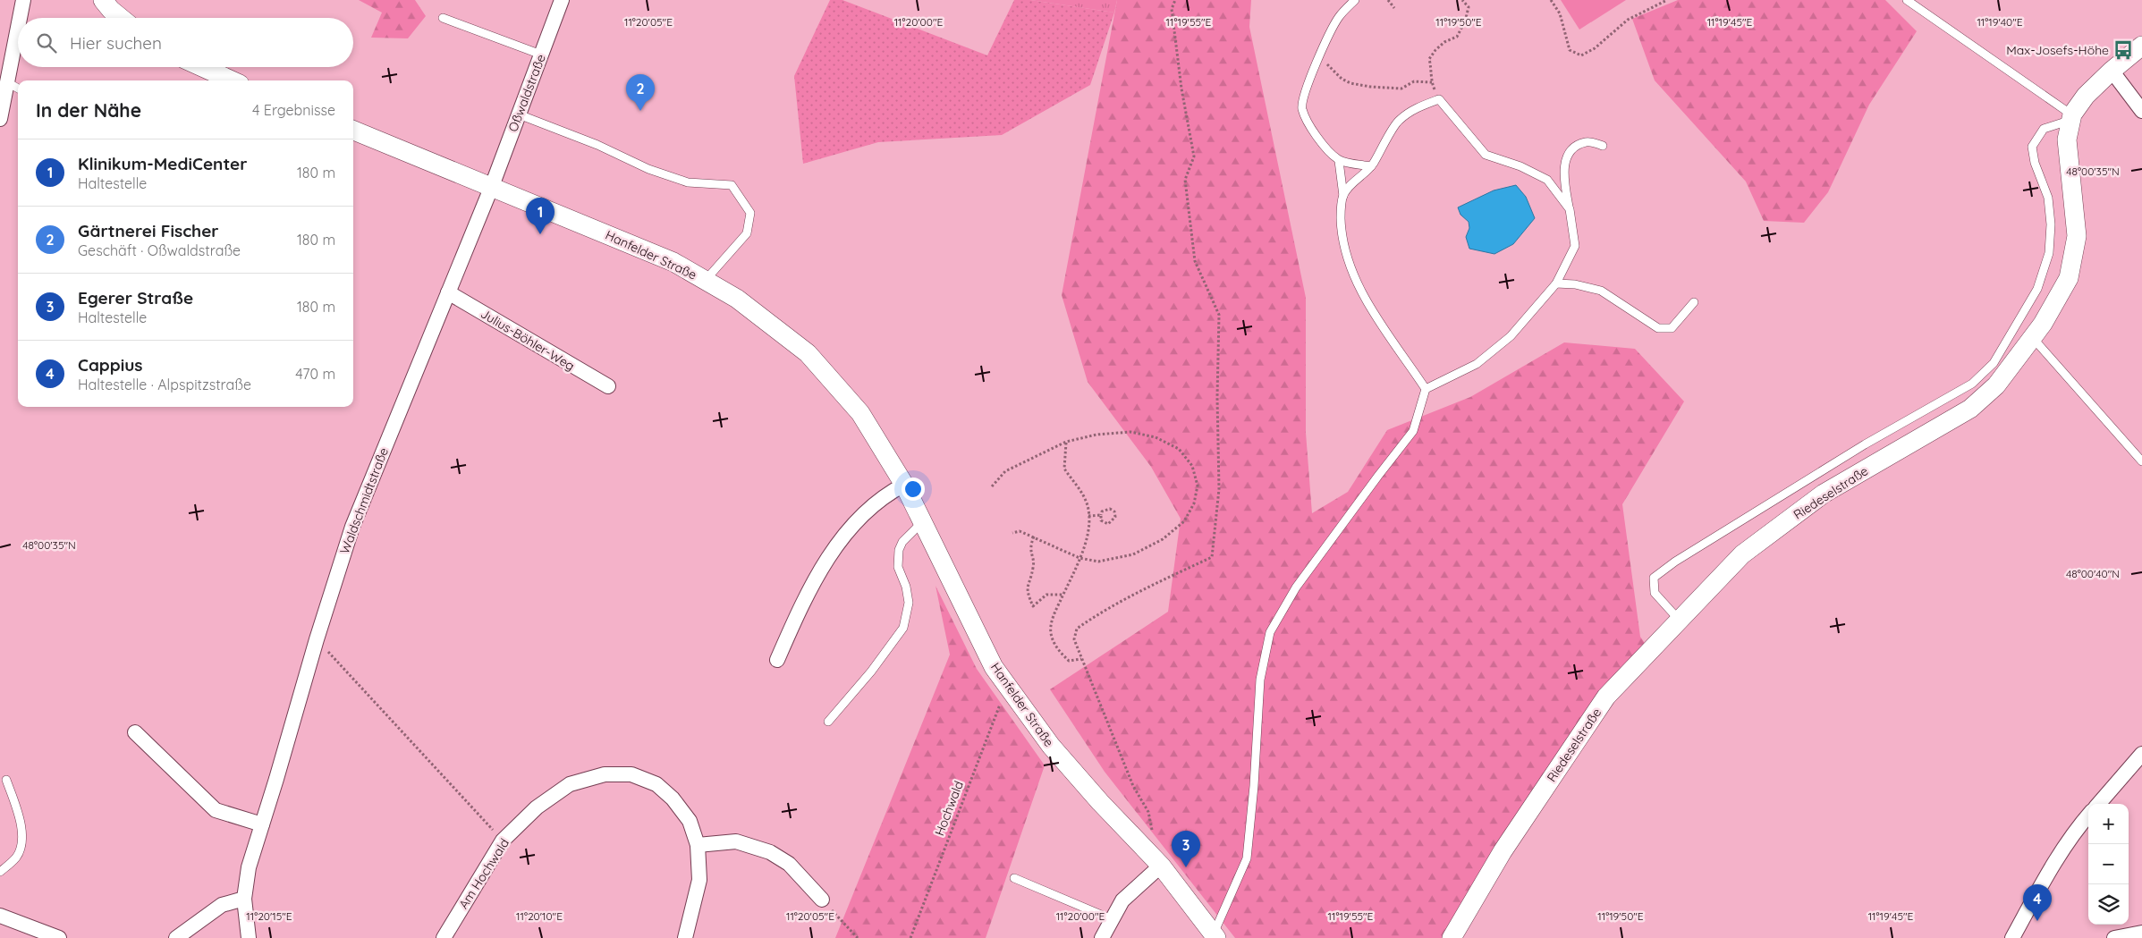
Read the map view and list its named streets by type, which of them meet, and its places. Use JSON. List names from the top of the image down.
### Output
{
  "streets": {
    "street": [
      "Oßwaldstraße",
      "Hanfelder Straße",
      "Julius-Böhler-Weg",
      "Riedeselstraße",
      "Waldschmidtstraße",
      "Am Hochwald"
    ],
    "path": ["Hochwald"]
  },
  "crossings": [
    ["Oßwaldstraße", "Hanfelder Straße"],
    ["Oßwaldstraße", "Waldschmidtstraße"],
    ["Hanfelder Straße", "Waldschmidtstraße"],
    ["Hanfelder Straße", "Hochwald"],
    ["Julius-Böhler-Weg", "Waldschmidtstraße"]
  ],
  "places": {
    "bus stop": ["Max-Josefs-Höhe"]
  },
  "page": {
    "search": "Hier suchen",
    "pins": [
      "2",
      "1",
      "3",
      "4"
    ],
    "heading": ["In der Nähe", "4 Ergebnisse"],
    "list": [
      {
        "mark": "1",
        "name": "Klinikum-MediCenter",
        "note": "Haltestelle",
        "value": "180 m"
      },
      {
        "mark": "2",
        "name": "Gärtnerei Fischer",
        "note": "Geschäft · Oßwaldstraße",
        "value": "180 m"
      },
      {
        "mark": "3",
        "name": "Egerer Straße",
        "note": "Haltestelle",
        "value": "180 m"
      },
      {
        "mark": "4",
        "name": "Cappius",
        "note": "Haltestelle · Alpspitzstraße",
        "value": "470 m"
      }
    ],
    "map_buttons": ["+", "−"]
  },
  "coordinates": [
    "11°20'05\"E",
    "11°20'00\"E",
    "11°19'55\"E",
    "11°19'50\"E",
    "11°19'45\"E",
    "11°19'40\"E",
    "48°00'35\"N",
    "48°00'40\"N",
    "11°20'15\"E",
    "11°20'10\"E"
  ]
}
